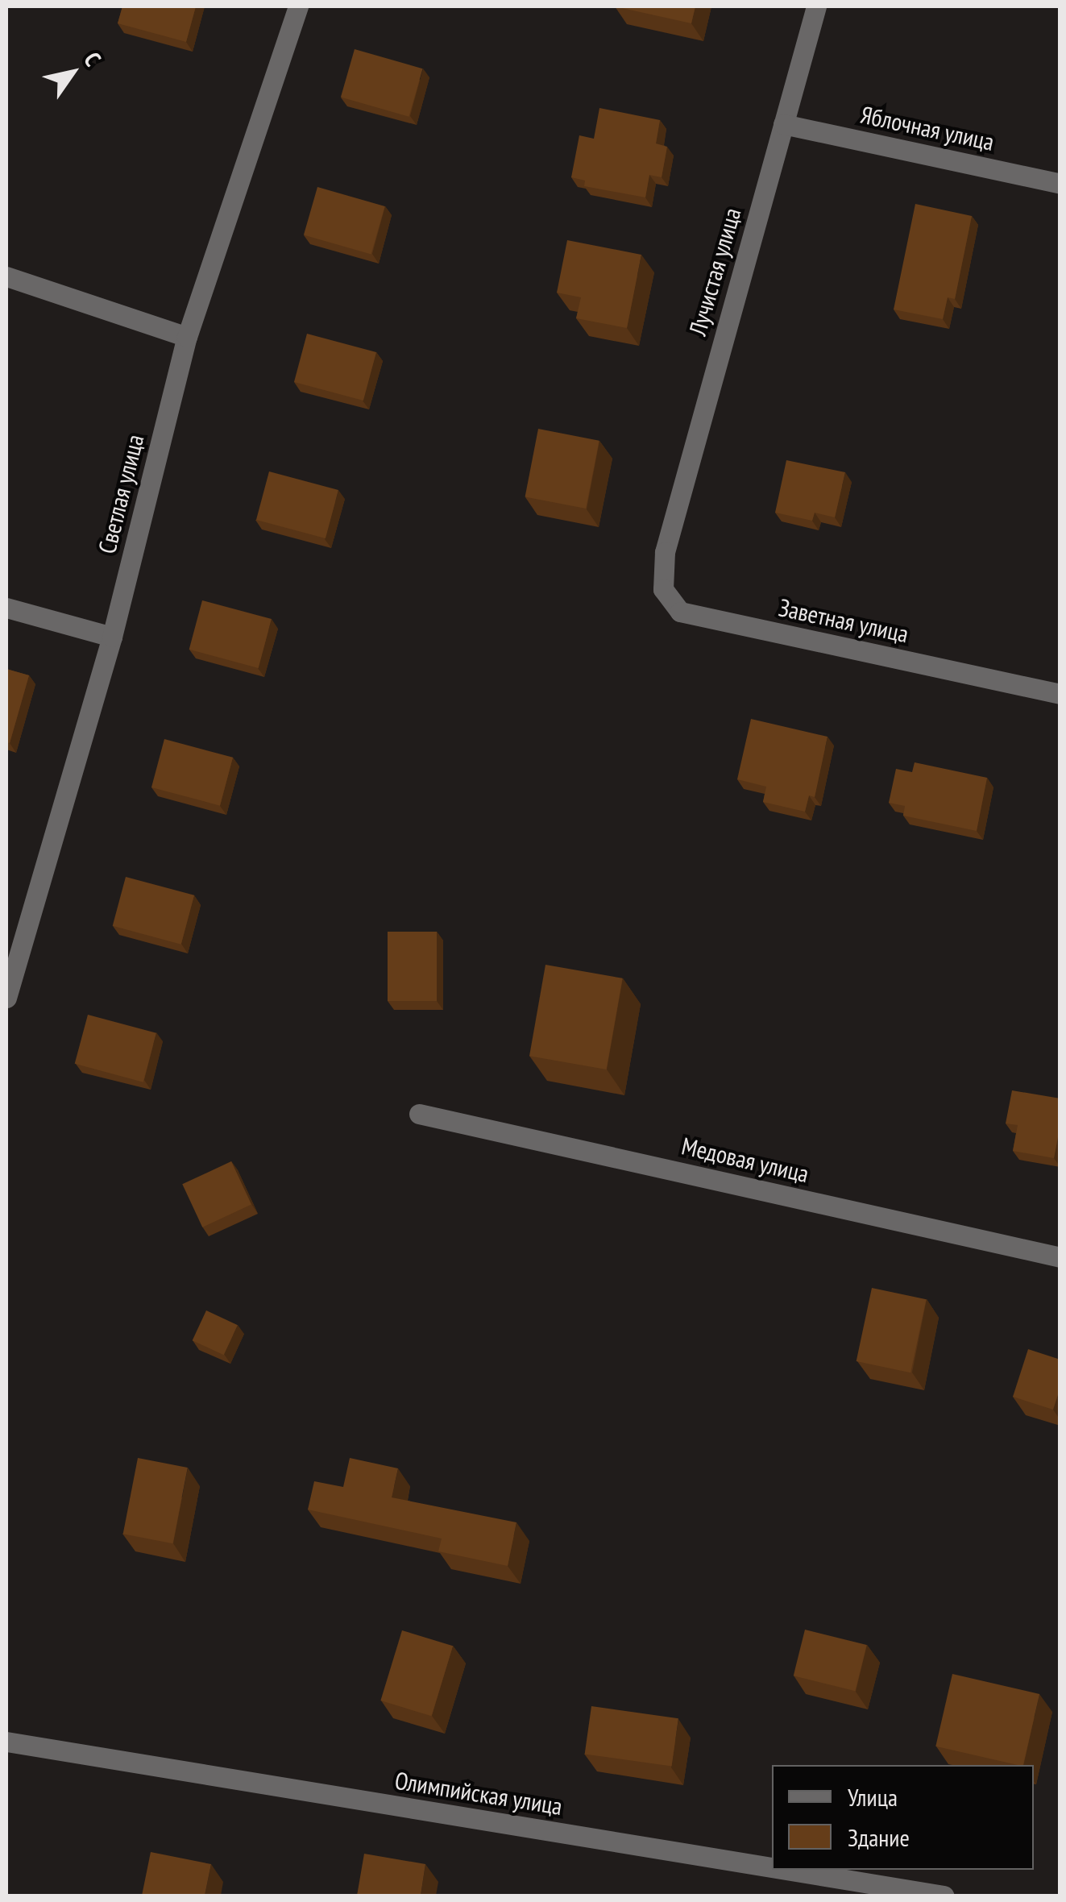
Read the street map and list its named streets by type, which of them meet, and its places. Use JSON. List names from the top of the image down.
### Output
{
  "streets": {
    "street": [
      "Яблочная улица",
      "Лучистая улица",
      "Светлая улица",
      "Заветная улица",
      "Медовая улица",
      "Олимпийская улица"
    ]
  },
  "crossings": [
    ["Яблочная улица", "Лучистая улица"],
    ["Лучистая улица", "Заветная улица"]
  ],
  "legend": ["Улица", "Здание"],
  "north": "top right"
}
